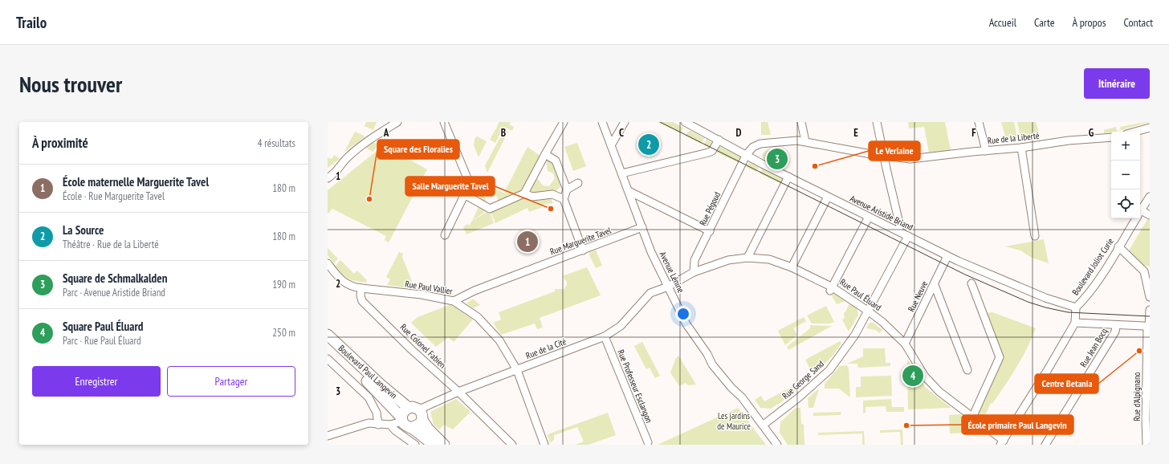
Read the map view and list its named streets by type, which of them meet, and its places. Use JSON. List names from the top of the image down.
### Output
{
  "streets": {
    "main road": ["Boulevard Paul Langevin"],
    "street": [
      "Rue de la Liberté",
      "Rue Pégoud",
      "Avenue Aristide Briand",
      "Rue Marguerite Tavel",
      "Boulevard Joliot Curie",
      "Avenue Lénine",
      "Rue Paul Vallier",
      "Rue Paul Éluard",
      "Rue Neuve",
      "Rue Colonel Fabien",
      "Rue Jean Bocq",
      "Rue de la Cité",
      "Rue George Sand",
      "Rue Professeur Esclangon",
      "Rue d'Alpignano"
    ]
  },
  "crossings": [
    ["Rue de la Liberté", "Rue Pégoud"],
    ["Rue de la Liberté", "Avenue Aristide Briand"],
    ["Rue Pégoud", "Avenue Aristide Briand"],
    ["Rue Pégoud", "Rue Paul Éluard"],
    ["Avenue Aristide Briand", "Boulevard Joliot Curie"],
    ["Avenue Aristide Briand", "Rue Neuve"],
    ["Avenue Aristide Briand", "Rue George Sand"],
    ["Rue Marguerite Tavel", "Avenue Lénine"],
    ["Rue Marguerite Tavel", "Rue Paul Vallier"],
    ["Boulevard Joliot Curie", "Rue Paul Éluard"],
    ["Avenue Lénine", "Rue Paul Éluard"],
    ["Avenue Lénine", "Rue de la Cité"],
    ["Avenue Lénine", "Rue George Sand"],
    ["Rue Paul Vallier", "Rue Colonel Fabien"],
    ["Rue Paul Vallier", "Rue de la Cité"],
    ["Rue Paul Éluard", "Rue Neuve"],
    ["Rue Paul Éluard", "Rue de la Cité"],
    ["Rue Paul Éluard", "Rue George Sand"],
    ["Rue Colonel Fabien", "Rue de la Cité"],
    ["Rue de la Cité", "Boulevard Paul Langevin"],
    ["Rue de la Cité", "Rue Professeur Esclangon"]
  ],
  "parks": ["Les jardins de Maurice"],
  "places": [
    "Le Verlaine",
    "Square des Floralies",
    "Salle Marguerite Tavel",
    "Centre Betania",
    "École primaire Paul Langevin"
  ],
  "page": {
    "header": "Trailo",
    "nav": [
      "Accueil",
      "Carte",
      "À propos",
      "Contact"
    ],
    "buttons": [
      "Itinéraire",
      ["Enregistrer", "Partager"]
    ],
    "title": "Nous trouver",
    "heading": ["À proximité", "4 résultats"],
    "map_buttons": ["+", "−"],
    "pins": [
      "2",
      "3",
      "1",
      "4"
    ],
    "list": [
      {
        "mark": "1",
        "name": "École maternelle Marguerite Tavel",
        "note": "École · Rue Marguerite Tavel",
        "value": "180 m"
      },
      {
        "mark": "2",
        "name": "La Source",
        "note": "Théâtre · Rue de la Liberté",
        "value": "180 m"
      },
      {
        "mark": "3",
        "name": "Square de Schmalkalden",
        "note": "Parc · Avenue Aristide Briand",
        "value": "190 m"
      },
      {
        "mark": "4",
        "name": "Square Paul Éluard",
        "note": "Parc · Rue Paul Éluard",
        "value": "250 m"
      }
    ]
  },
  "grid": {
    "columns": [
      "A",
      "B",
      "C",
      "D",
      "E",
      "F",
      "G"
    ],
    "rows": ["1", "2", "3"]
  }
}
